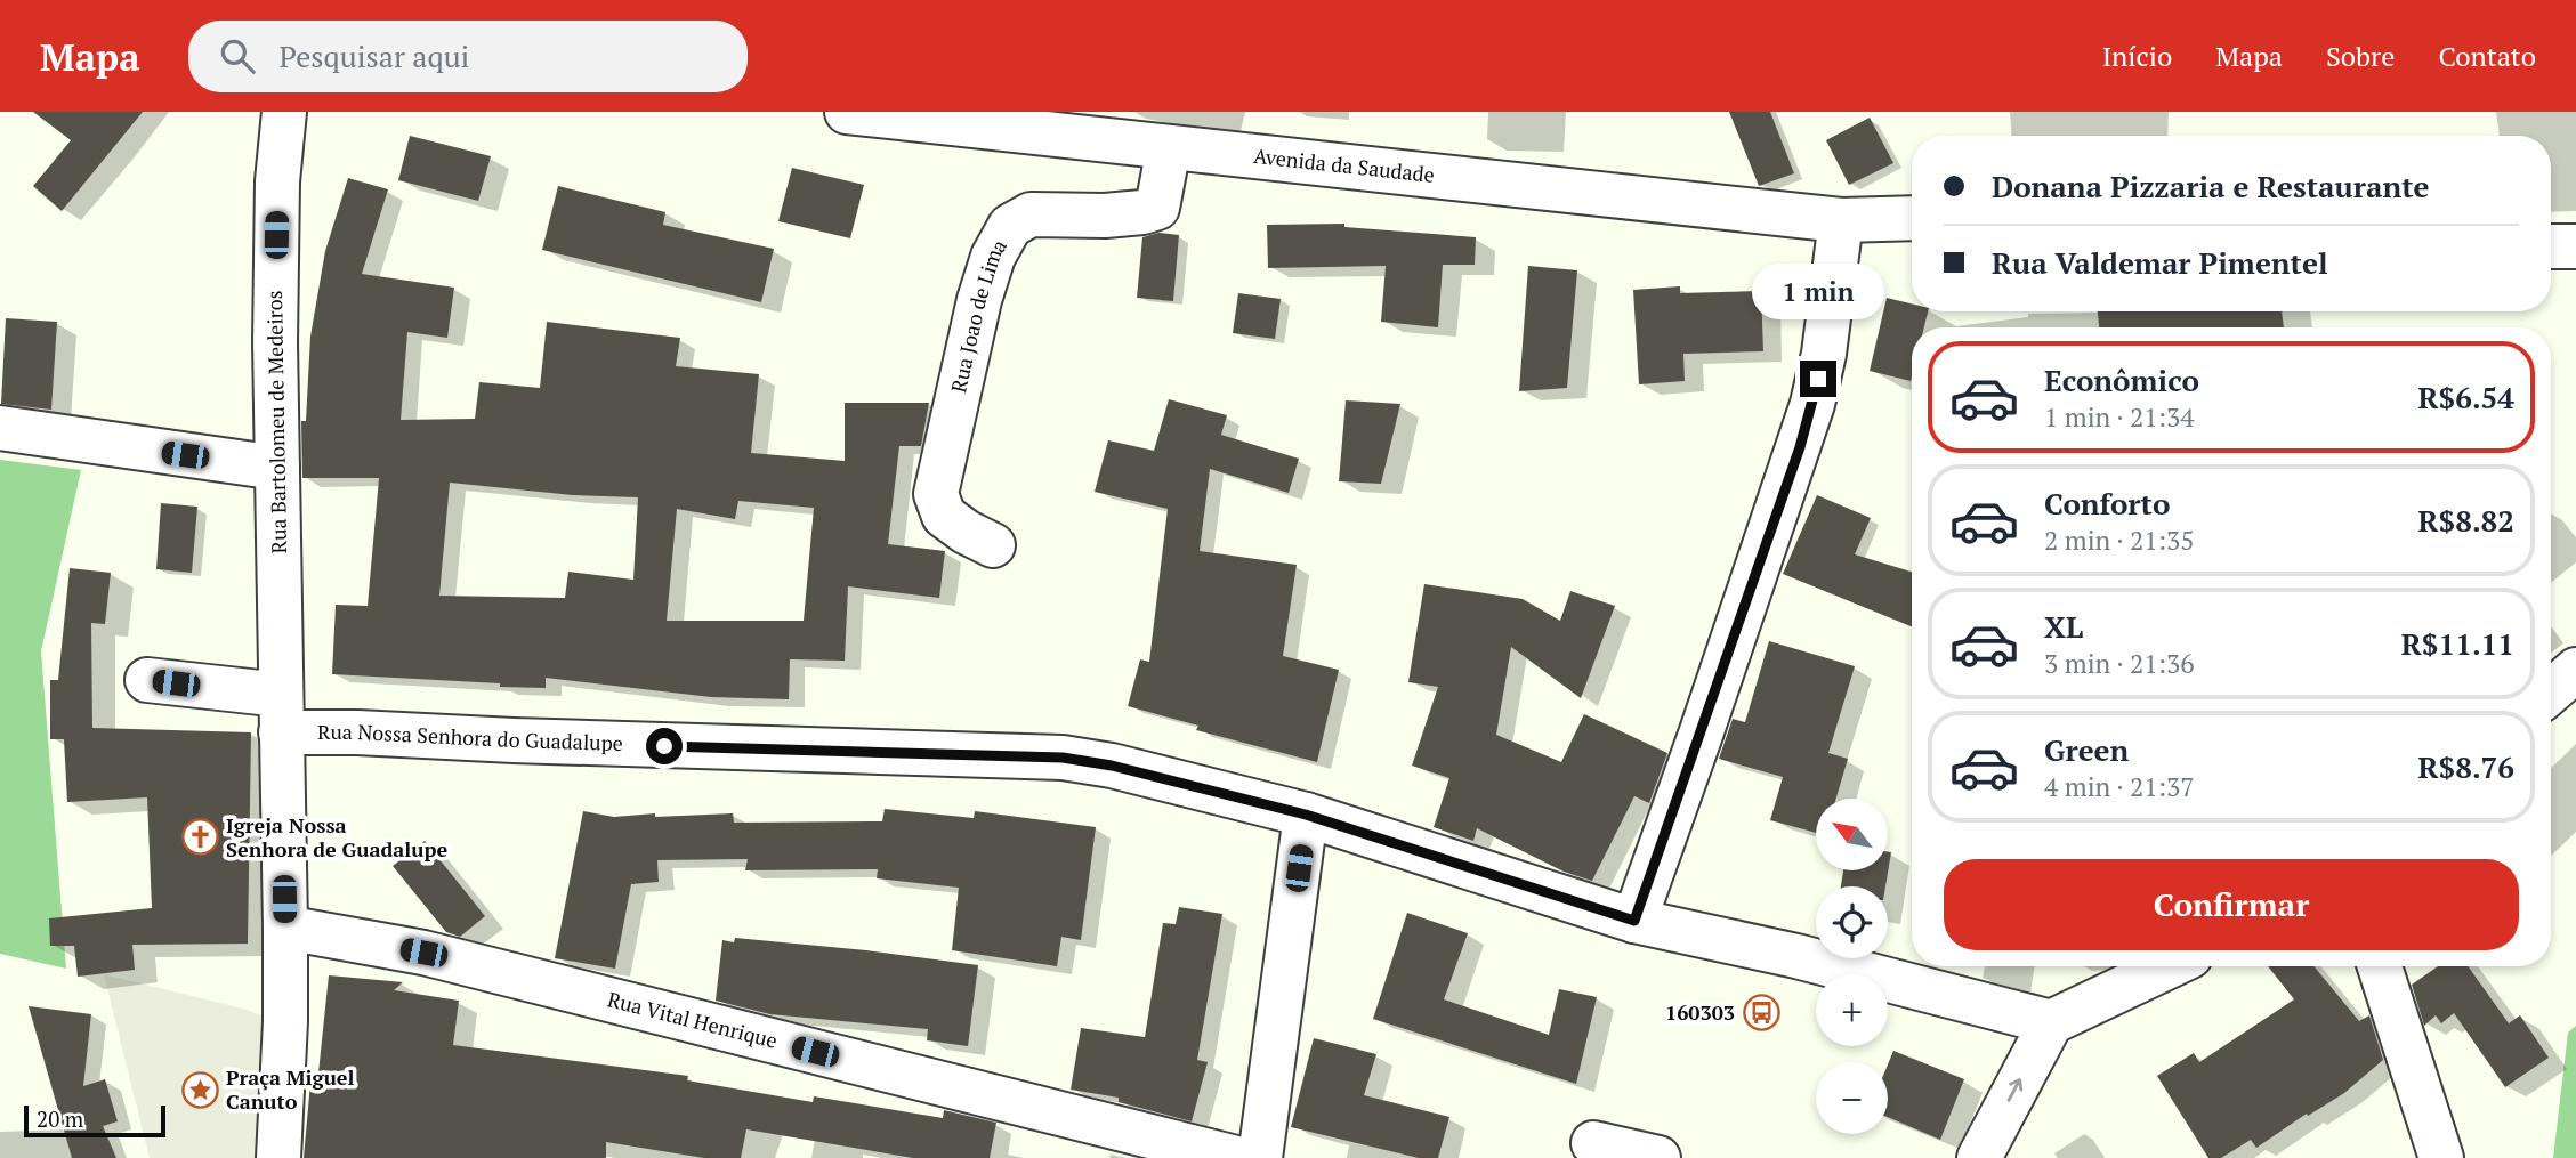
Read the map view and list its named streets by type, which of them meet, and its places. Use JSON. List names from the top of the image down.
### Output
{
  "streets": {
    "street": [
      "Avenida da Saudade",
      "Rua Joao de Lima",
      "Rua Bartolomeu de Medeiros",
      "Rua Nossa Senhora do Guadalupe",
      "Rua Vital Henrique"
    ]
  },
  "crossings": [
    ["Avenida da Saudade", "Rua Joao de Lima"],
    ["Rua Bartolomeu de Medeiros", "Rua Nossa Senhora do Guadalupe"],
    ["Rua Bartolomeu de Medeiros", "Rua Vital Henrique"]
  ],
  "places": {
    "church": ["Igreja Nossa Senhora de Guadalupe"],
    "bus stop": ["160303"],
    "place": ["Praça Miguel Canuto"]
  },
  "scale_bar": "20 m",
  "north": "top left",
  "page": {
    "header": "Mapa",
    "search": "Pesquisar aqui",
    "nav": [
      "Início",
      "Mapa",
      "Sobre",
      "Contato"
    ],
    "banner": ["Donana Pizzaria e Restaurante", "Rua Valdemar Pimentel"],
    "bubble": "1 min",
    "list": [
      {
        "name": "Econômico",
        "note": "1 min · 21:34",
        "value": "R$6.54"
      },
      {
        "name": "Conforto",
        "note": "2 min · 21:35",
        "value": "R$8.82"
      },
      {
        "name": "XL",
        "note": "3 min · 21:36",
        "value": "R$11.11"
      },
      {
        "name": "Green",
        "note": "4 min · 21:37",
        "value": "R$8.76"
      }
    ],
    "map_buttons": ["+", "−"],
    "buttons": "Confirmar",
    "scale": "20 m"
  }
}
